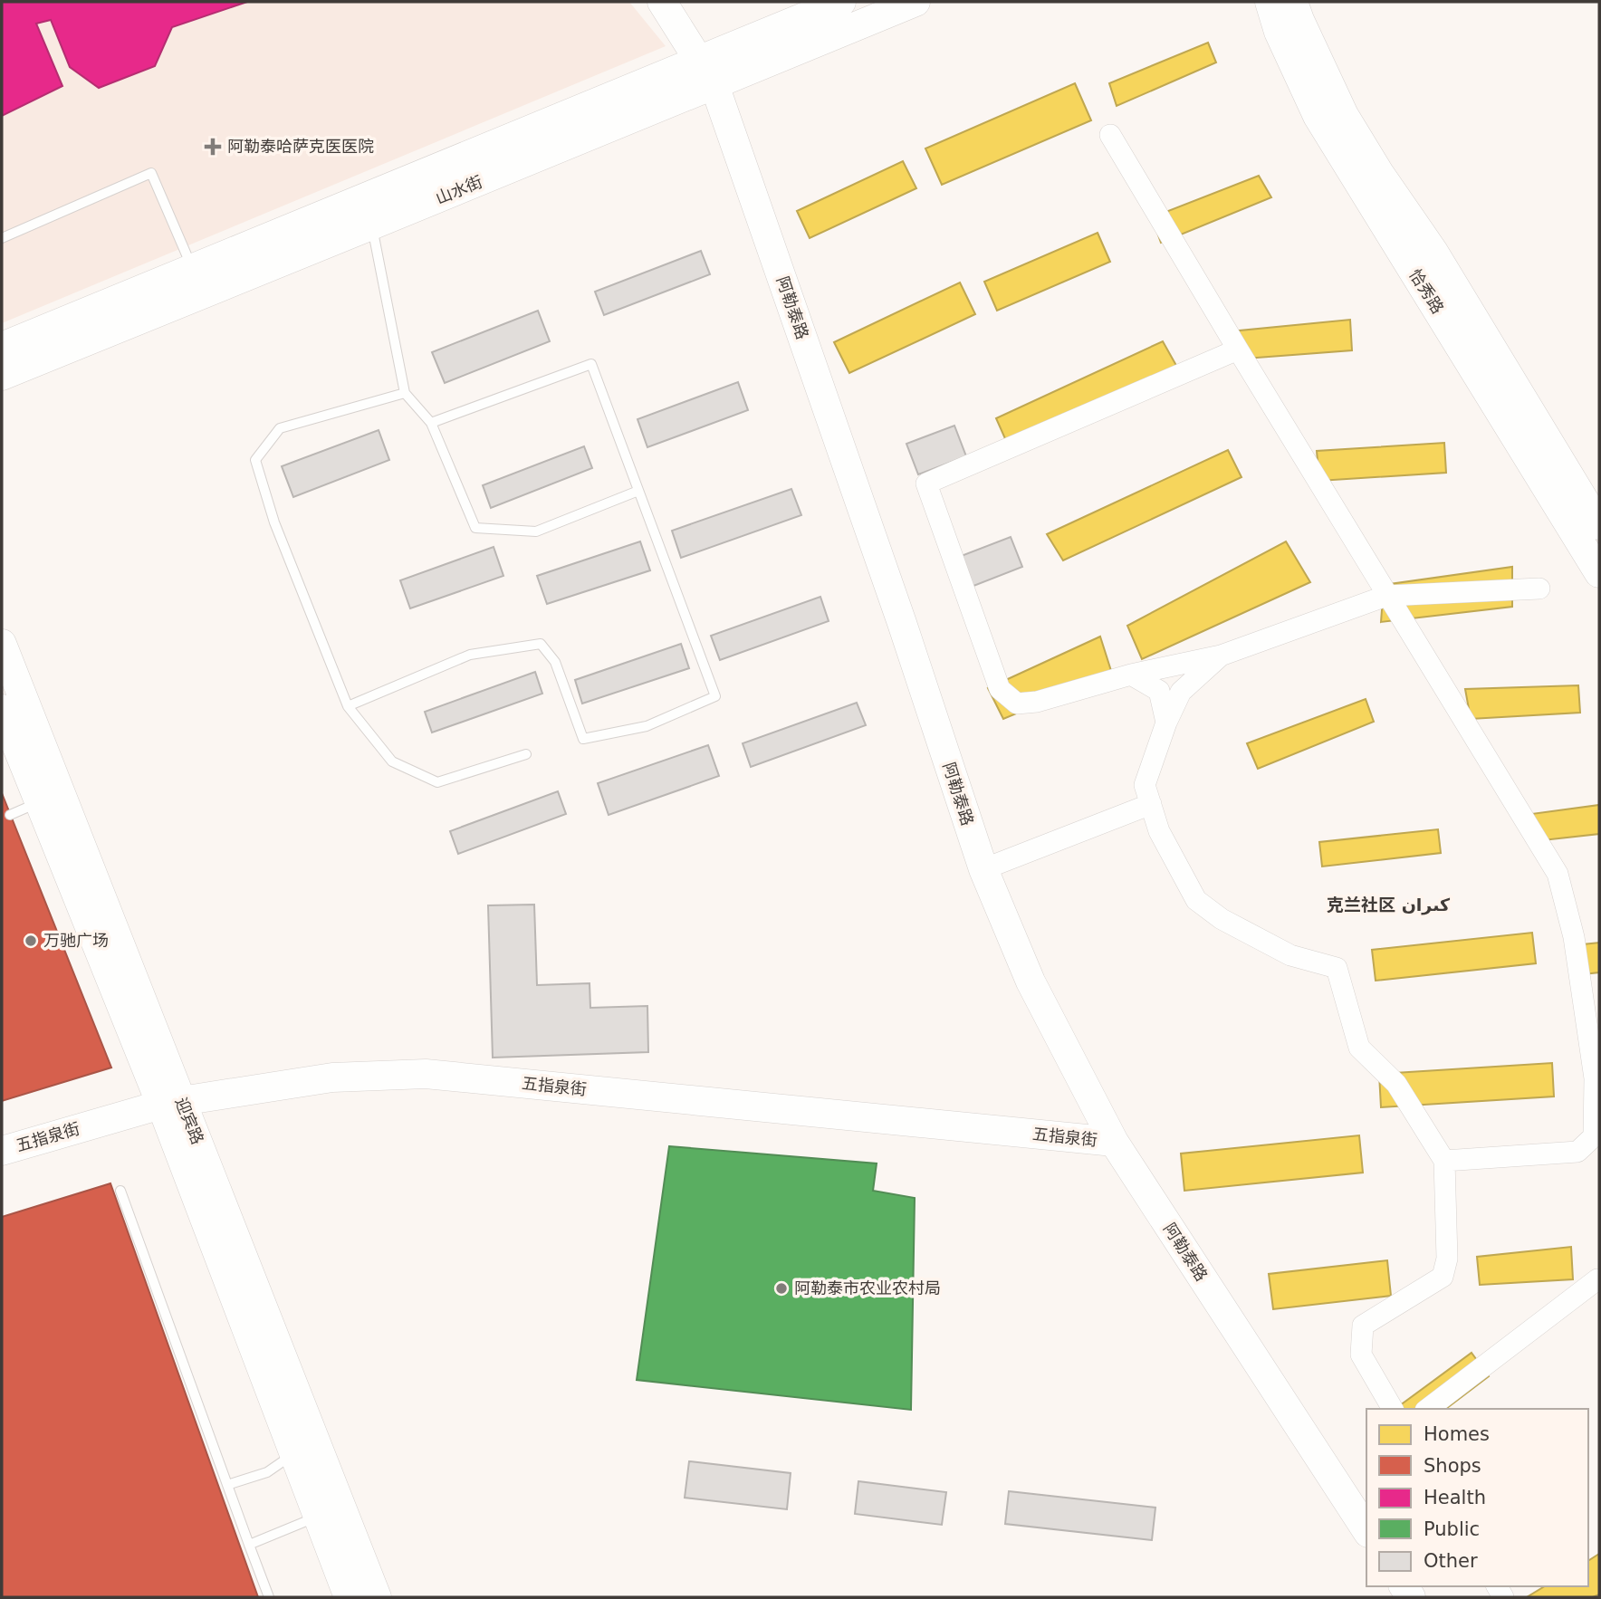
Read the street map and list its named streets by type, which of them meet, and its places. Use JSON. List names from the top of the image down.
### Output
{
  "streets": {
    "main road": [
      "山水街",
      "恰秀路",
      "阿勒泰路",
      "五指泉街",
      "迎宾路"
    ]
  },
  "crossings": [
    ["山水街", "阿勒泰路"],
    ["阿勒泰路", "五指泉街"],
    ["五指泉街", "迎宾路"]
  ],
  "districts": ["克兰社区 كىران"],
  "places": {
    "health": ["阿勒泰哈萨克医医院"],
    "other": ["万驰广场", "阿勒泰市农业农村局"]
  },
  "legend": [
    "Homes",
    "Shops",
    "Health",
    "Public",
    "Other"
  ]
}
